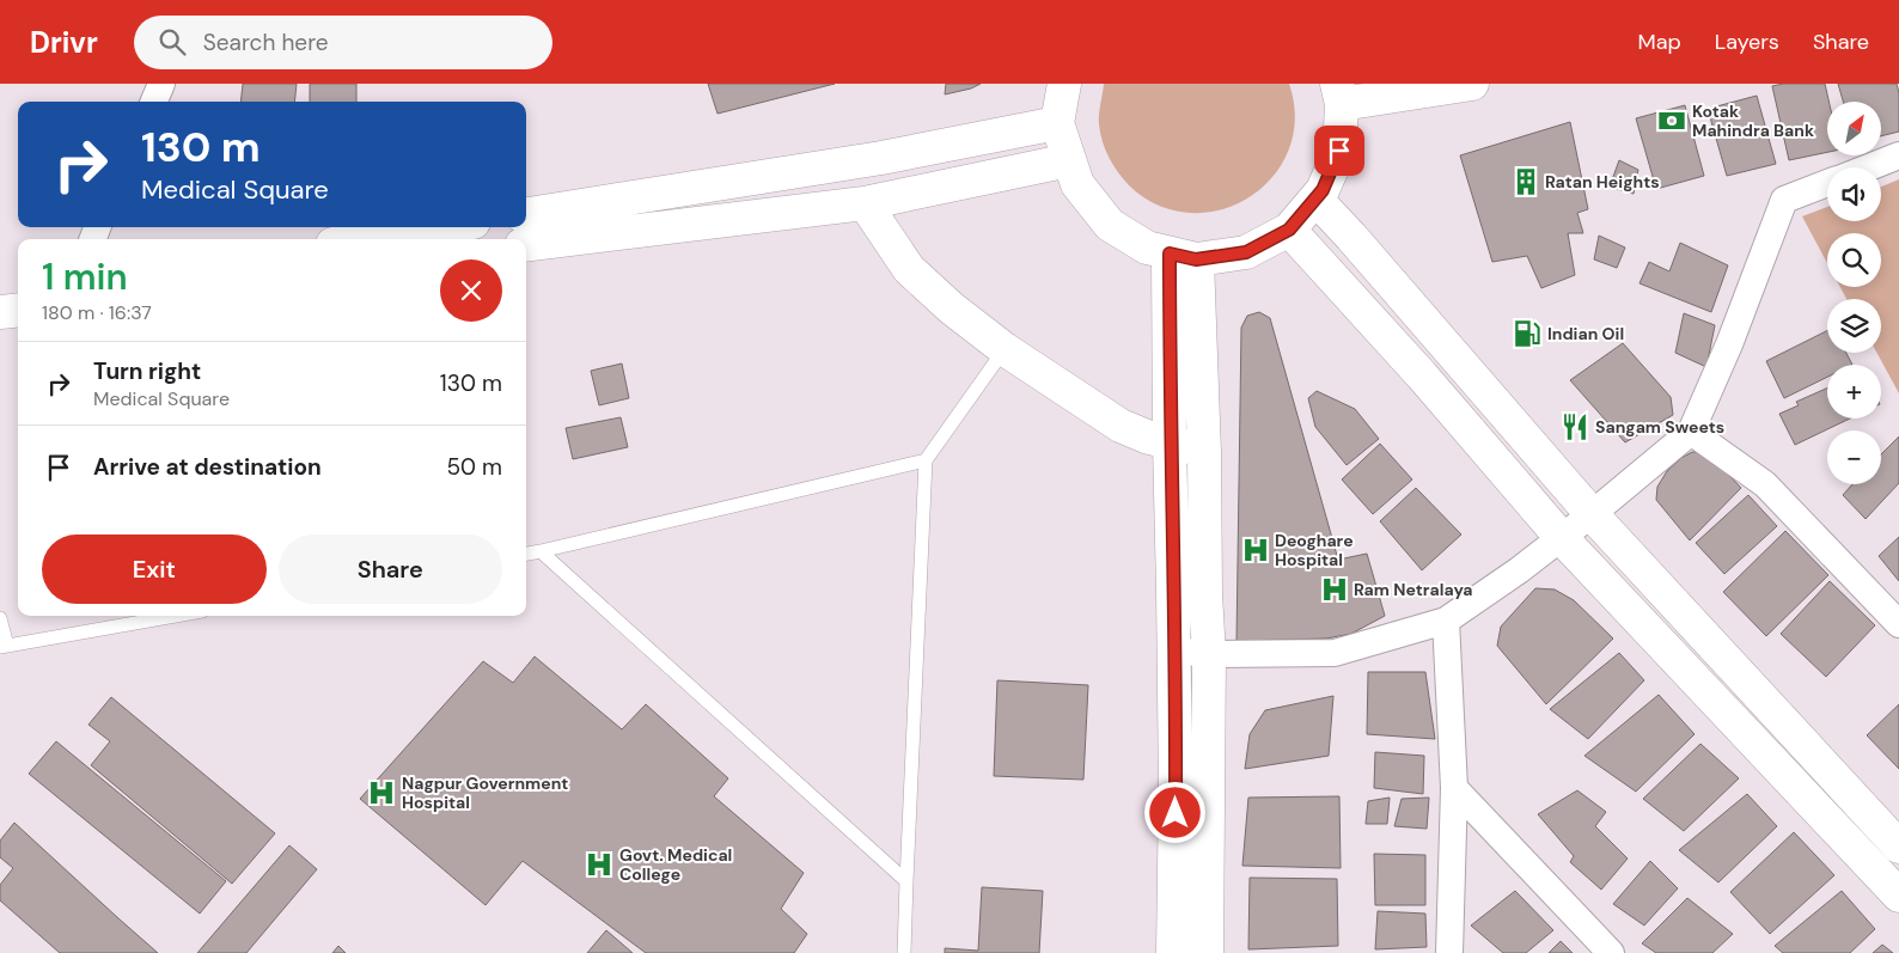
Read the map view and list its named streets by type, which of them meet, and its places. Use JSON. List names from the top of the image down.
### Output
{
  "places": {
    "bank": ["Kotak Mahindra Bank"],
    "building": ["Ratan Heights"],
    "fuel station": ["Indian Oil"],
    "restaurant": ["Sangam Sweets"],
    "hospital": [
      "Deoghare Hospital",
      "Ram Netralaya",
      "Nagpur Government Hospital",
      "Govt. Medical College"
    ]
  },
  "north": "top right",
  "page": {
    "header": "Drivr",
    "search": "Search here",
    "nav": ["Map", "Layers", "Share"],
    "map_buttons": ["+", "−"],
    "turn": ["130 m", "Medical Square"],
    "heading": ["1 min", "180 m · 16:37"],
    "list": [
      {
        "name": "Turn right",
        "note": "Medical Square",
        "value": "130 m"
      },
      {
        "name": "Arrive at destination",
        "value": "50 m"
      }
    ],
    "buttons": ["Exit", "Share"]
  }
}
